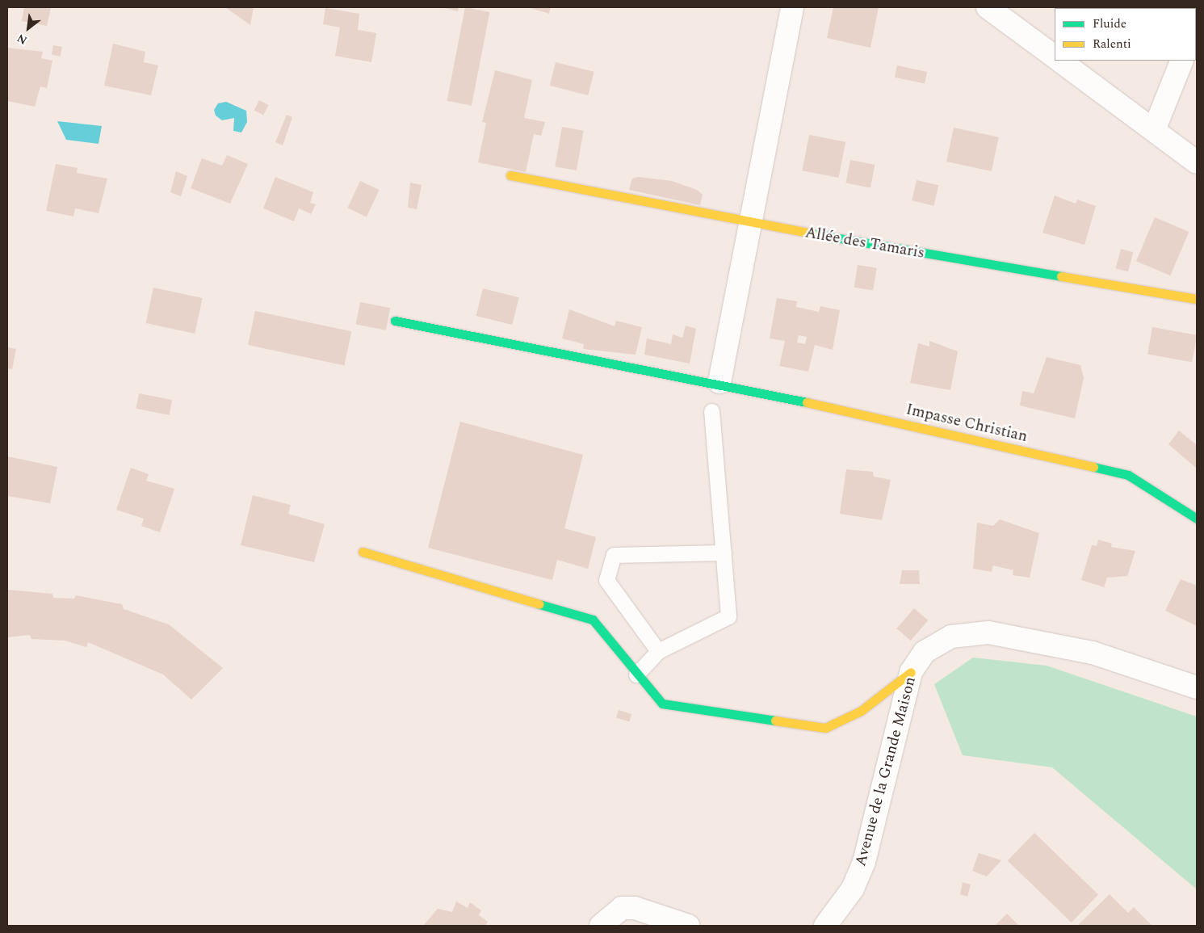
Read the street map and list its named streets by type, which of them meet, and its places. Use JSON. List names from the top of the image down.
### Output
{
  "streets": {
    "street": ["Allée des Tamaris", "Impasse Christian", "Avenue de la Grande Maison"]
  },
  "legend": ["Fluide", "Ralenti"],
  "north": "bottom left"
}
